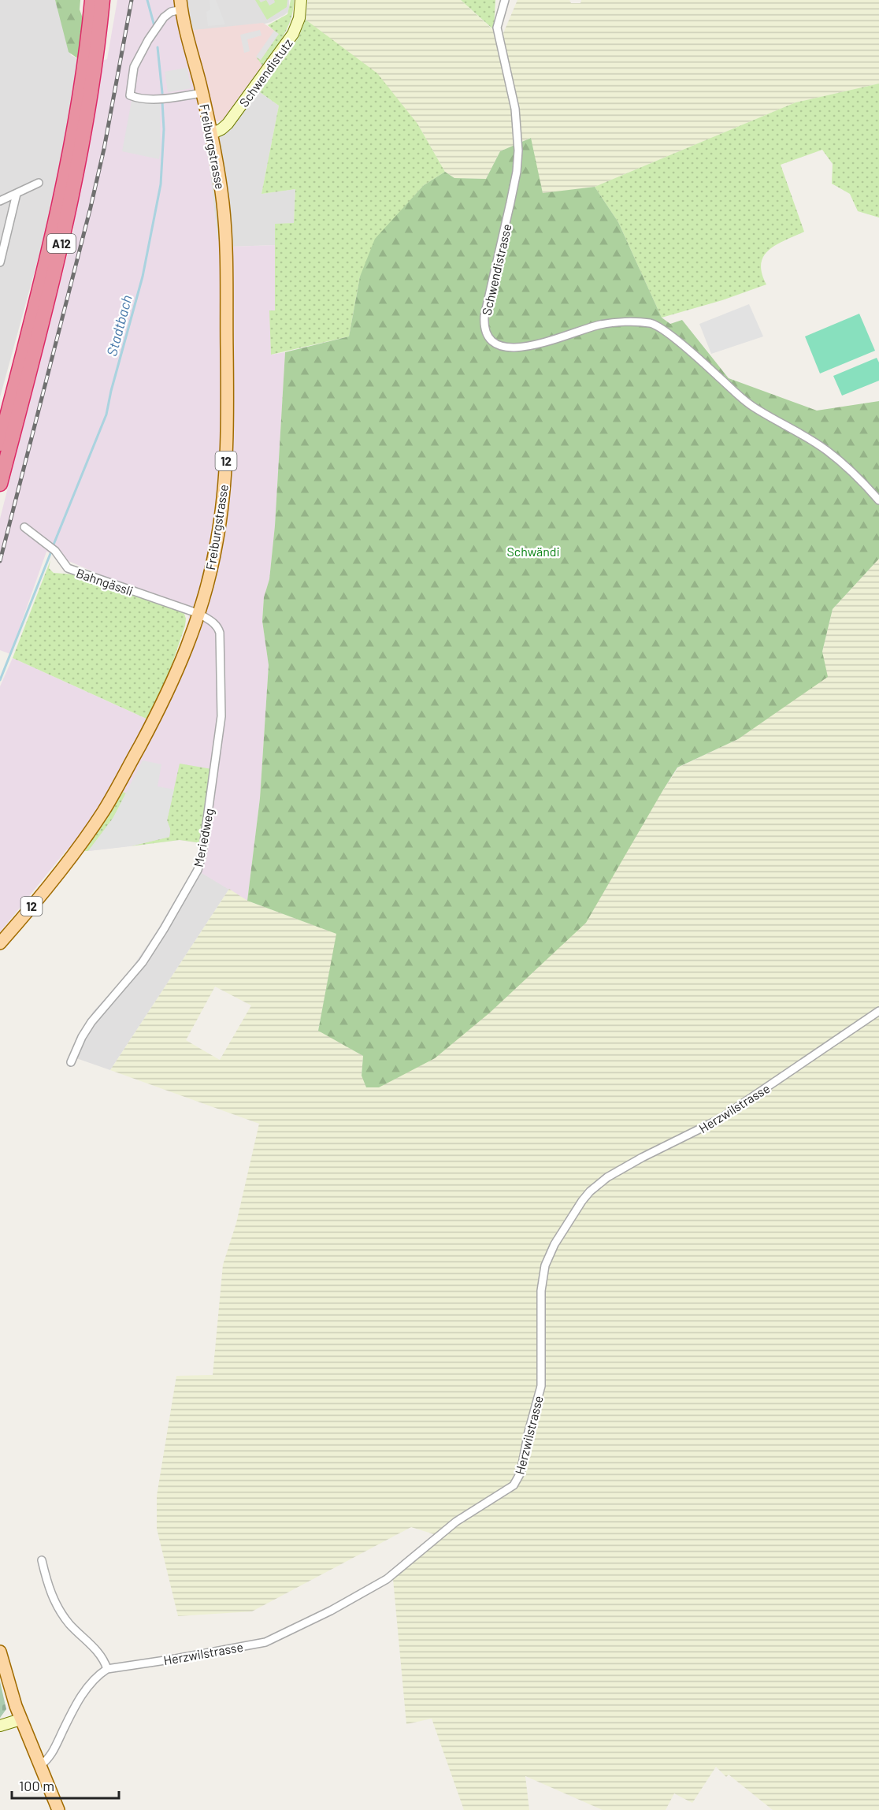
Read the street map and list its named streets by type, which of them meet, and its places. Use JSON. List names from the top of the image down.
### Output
{
  "streets": {
    "highway": ["A12"],
    "main road": ["Schwendistutz", "Freiburgstrasse", "12"],
    "street": [
      "Schwendistrasse",
      "Bahngässli",
      "Meriedweg",
      "Herzwilstrasse"
    ]
  },
  "crossings": [
    ["Schwendistutz", "Freiburgstrasse"],
    ["Freiburgstrasse", "Bahngässli"],
    ["Freiburgstrasse", "Meriedweg"],
    ["Bahngässli", "Meriedweg"]
  ],
  "water": ["Stadtbach"],
  "parks": ["Schwändi"],
  "scale_bar": "100 m"
}
